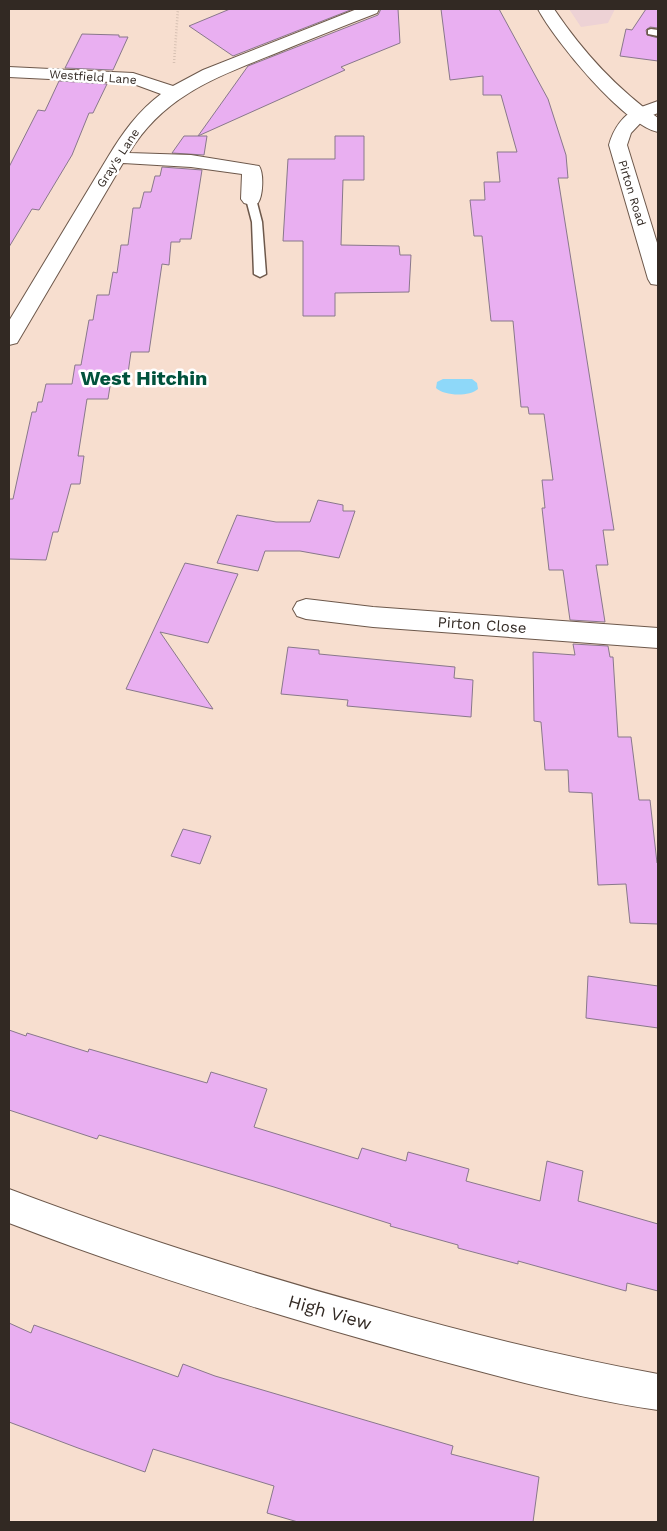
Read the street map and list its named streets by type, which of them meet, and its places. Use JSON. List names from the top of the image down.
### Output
{
  "streets": {
    "street": [
      "Westfield Lane",
      "Gray's Lane",
      "Pirton Road",
      "Pirton Close",
      "High View"
    ]
  },
  "crossings": [
    ["Westfield Lane", "Gray's Lane"]
  ],
  "districts": ["West Hitchin"]
}
